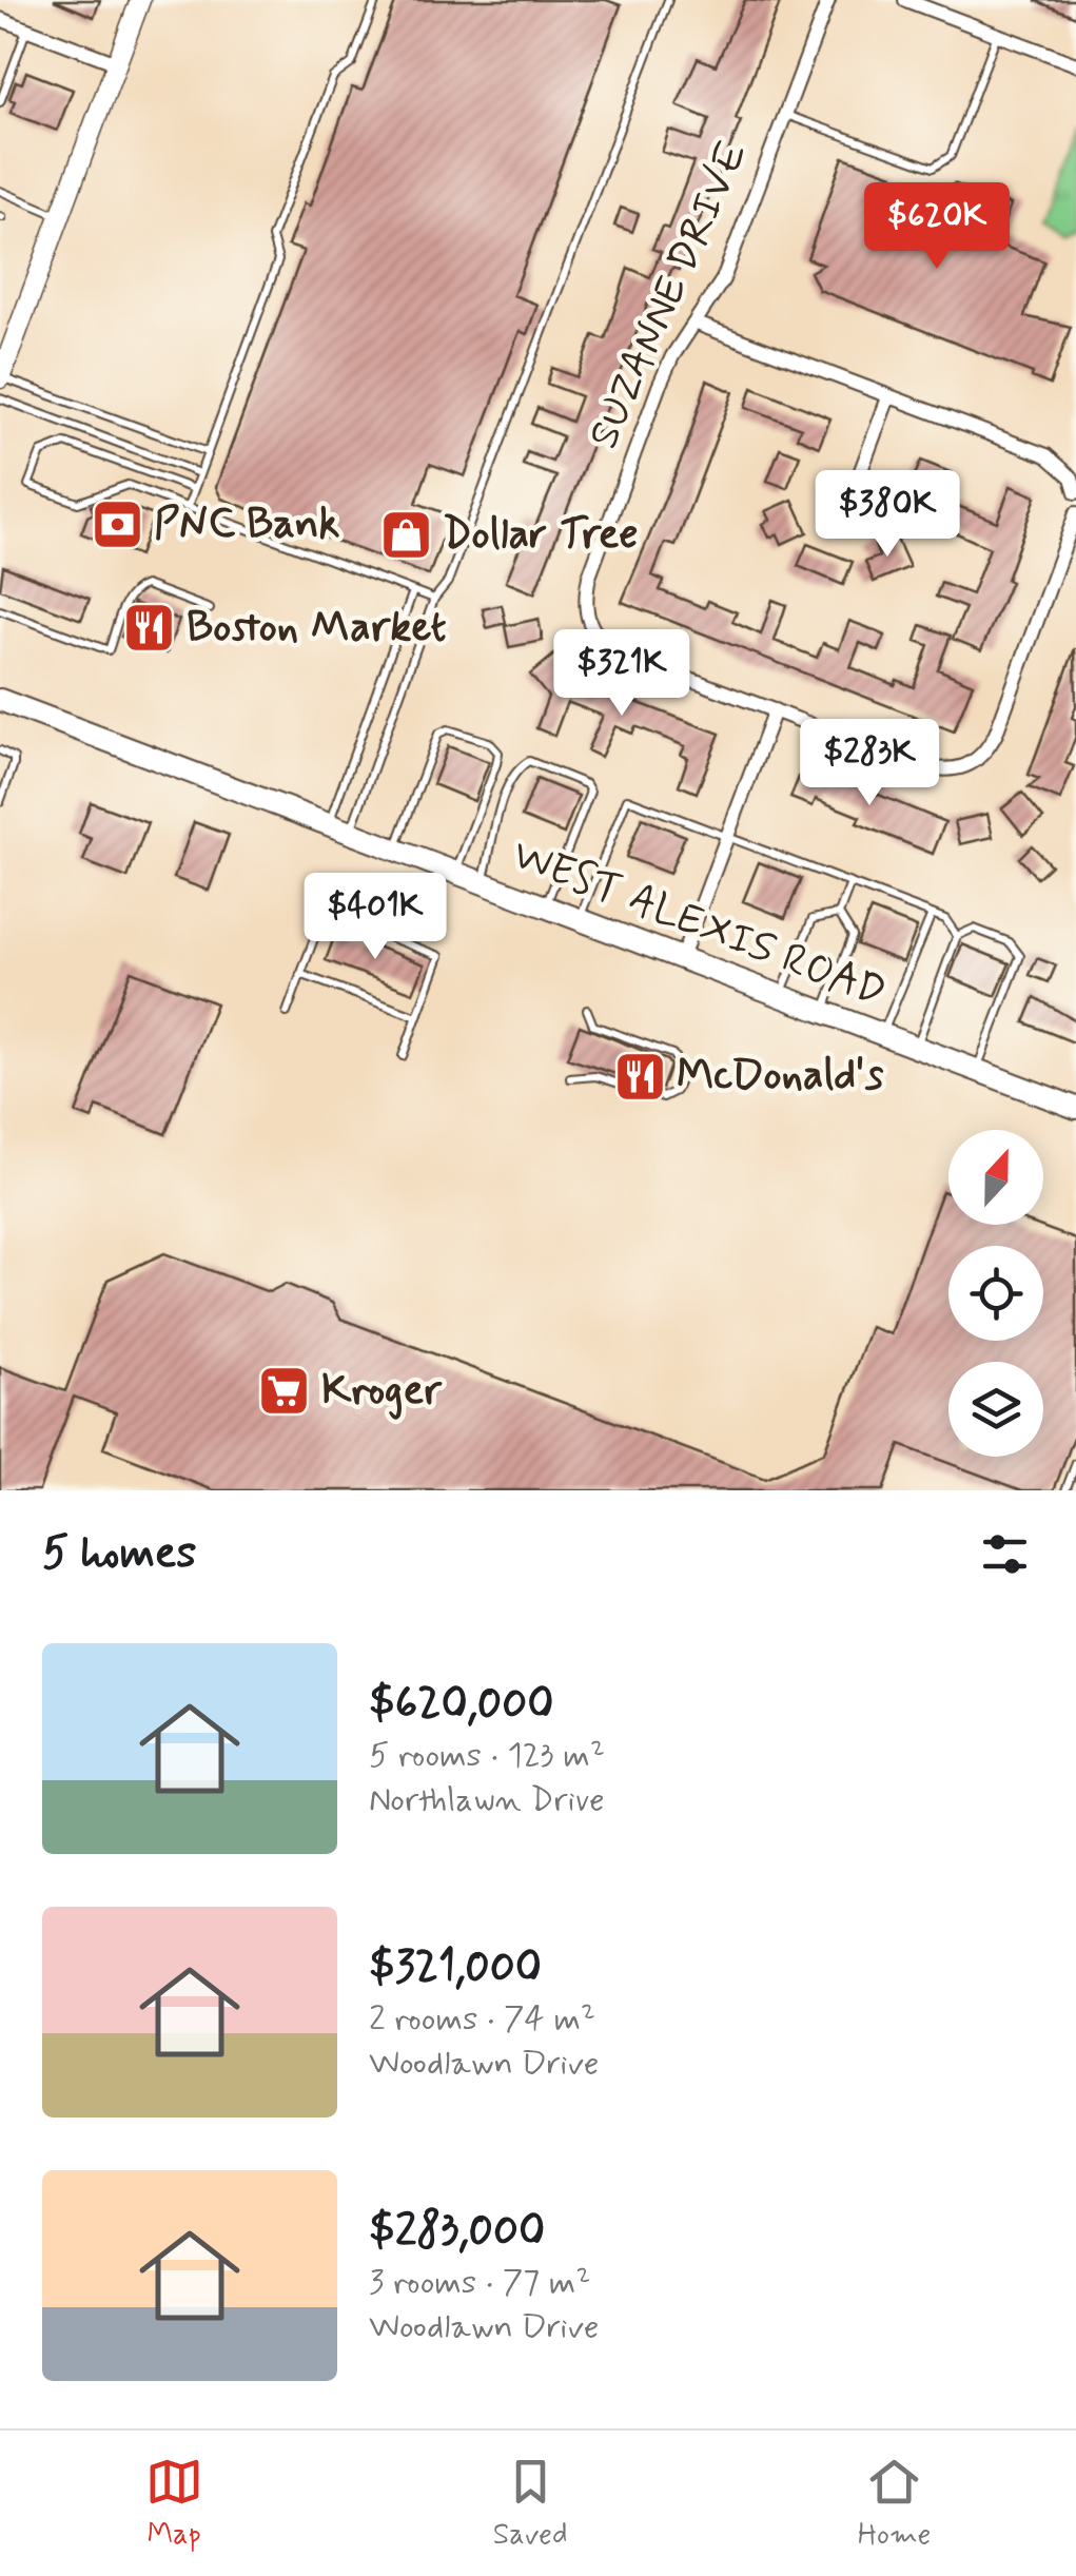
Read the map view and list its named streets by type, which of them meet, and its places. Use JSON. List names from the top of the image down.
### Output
{
  "streets": {
    "main road": ["WEST ALEXIS ROAD"],
    "street": ["SUZANNE DRIVE"]
  },
  "places": {
    "bank": ["PNC Bank"],
    "shop": ["Dollar Tree"],
    "restaurant": ["Boston Market", "McDonald's"],
    "supermarket": ["Kroger"]
  },
  "north": "top",
  "page": {
    "price": [
      "$620K",
      "$380K",
      "$321K",
      "$283K",
      "$401K"
    ],
    "heading": "5 homes",
    "list": [
      {
        "name": "$620,000",
        "note": "5 rooms · 123 m² · Northlawn Drive"
      },
      {
        "name": "$321,000",
        "note": "2 rooms · 74 m² · Woodlawn Drive"
      },
      {
        "name": "$283,000",
        "note": "3 rooms · 77 m² · Woodlawn Drive"
      }
    ],
    "tabs": ["Map", "Saved", "Home"]
  }
}
